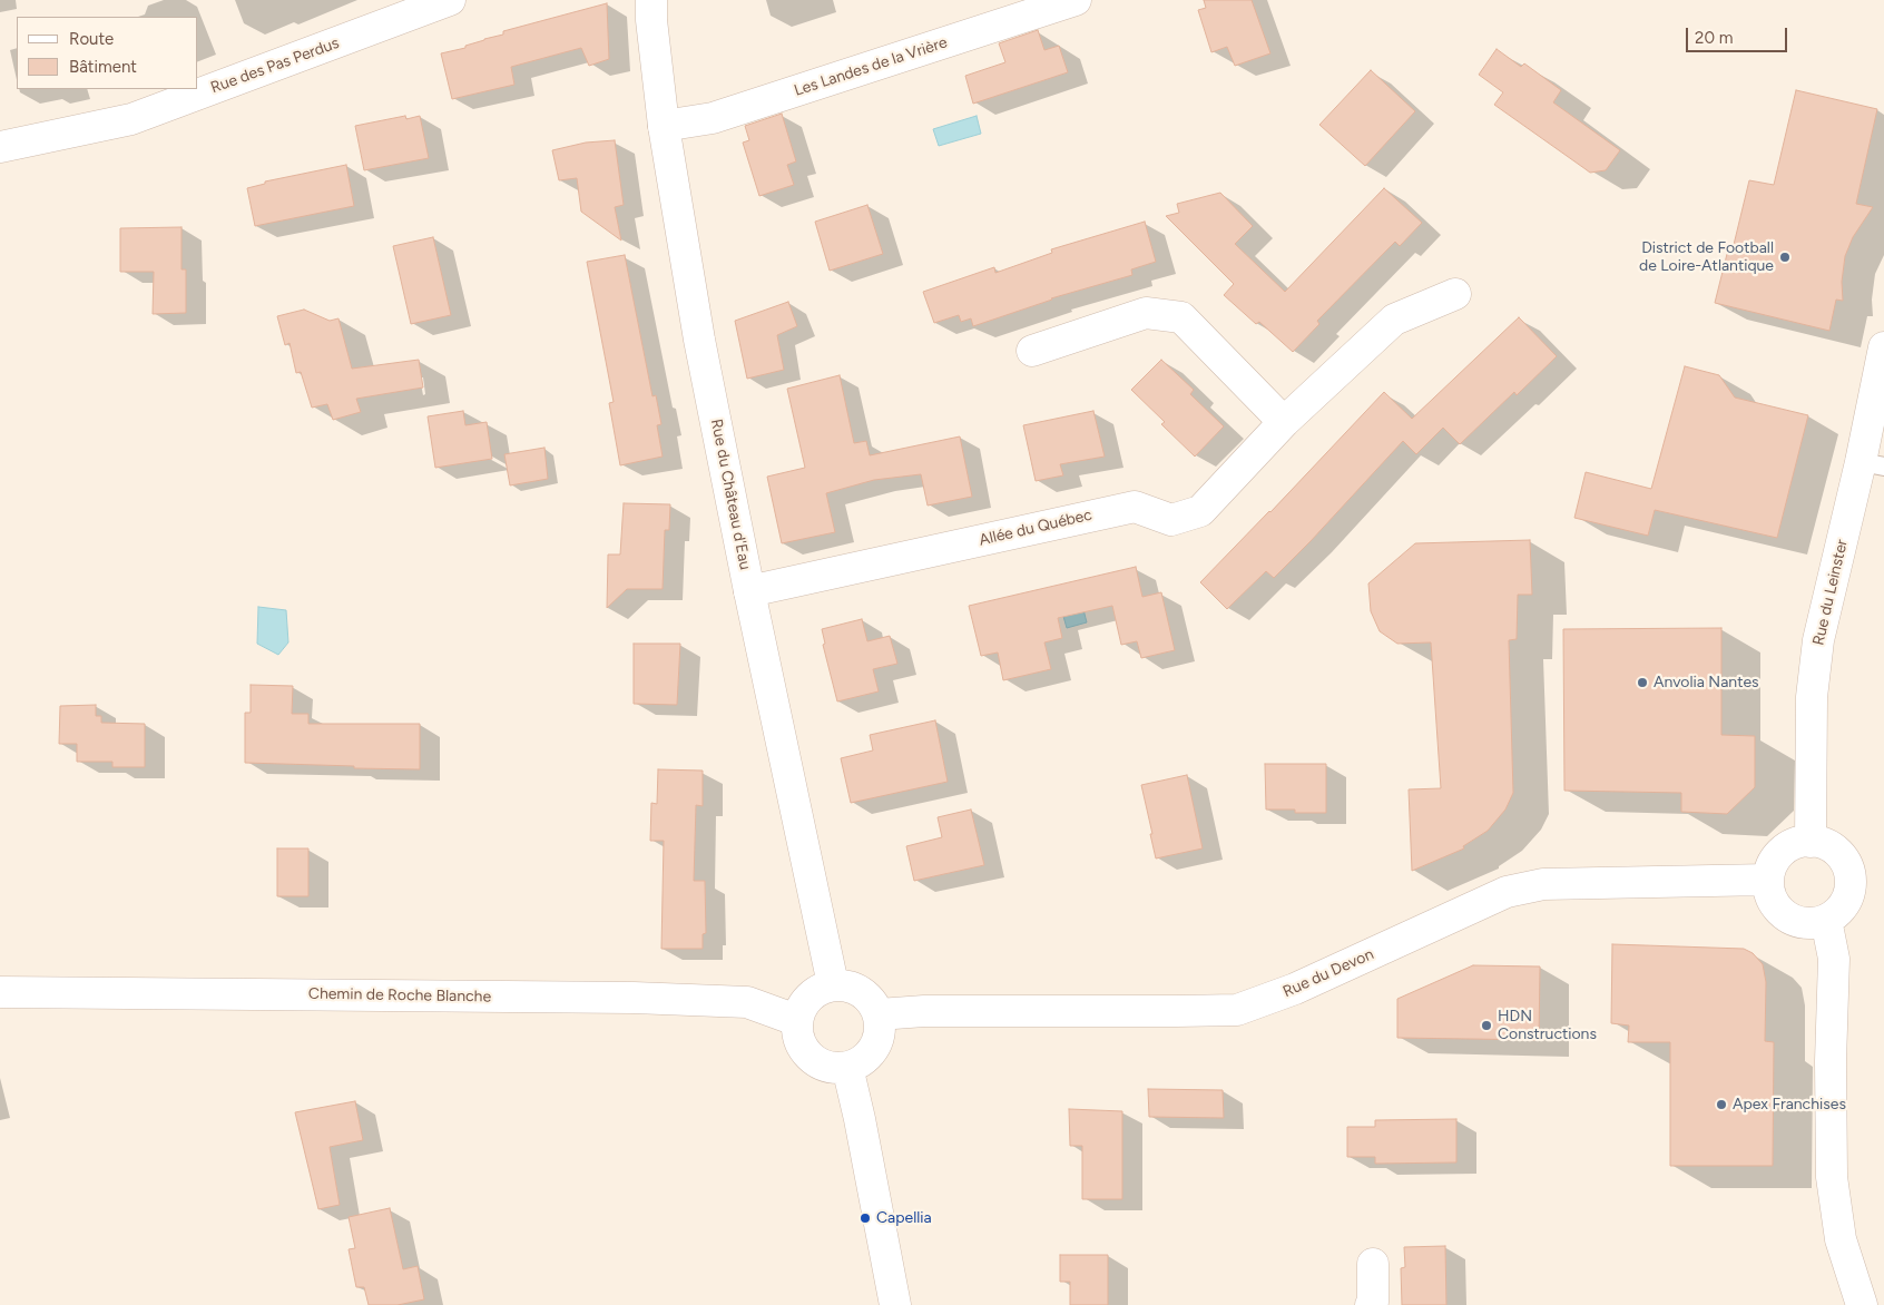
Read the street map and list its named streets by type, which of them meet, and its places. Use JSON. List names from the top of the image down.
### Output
{
  "streets": {
    "street": [
      "Rue des Pas Perdus",
      "Les Landes de la Vrière",
      "Rue du Château d'Eau",
      "Allée du Québec",
      "Rue du Leinster",
      "Rue du Devon",
      "Chemin de Roche Blanche"
    ]
  },
  "crossings": [
    ["Les Landes de la Vrière", "Rue du Château d'Eau"],
    ["Rue du Château d'Eau", "Allée du Québec"],
    ["Rue du Château d'Eau", "Rue du Devon"],
    ["Rue du Château d'Eau", "Chemin de Roche Blanche"],
    ["Rue du Leinster", "Rue du Devon"],
    ["Rue du Devon", "Chemin de Roche Blanche"]
  ],
  "places": [
    "District de Football de Loire-Atlantique",
    "Anvolia Nantes",
    "HDN Constructions",
    "Apex Franchises",
    "Capellia"
  ],
  "legend": ["Route", "Bâtiment"],
  "scale_bar": "20 m"
}
